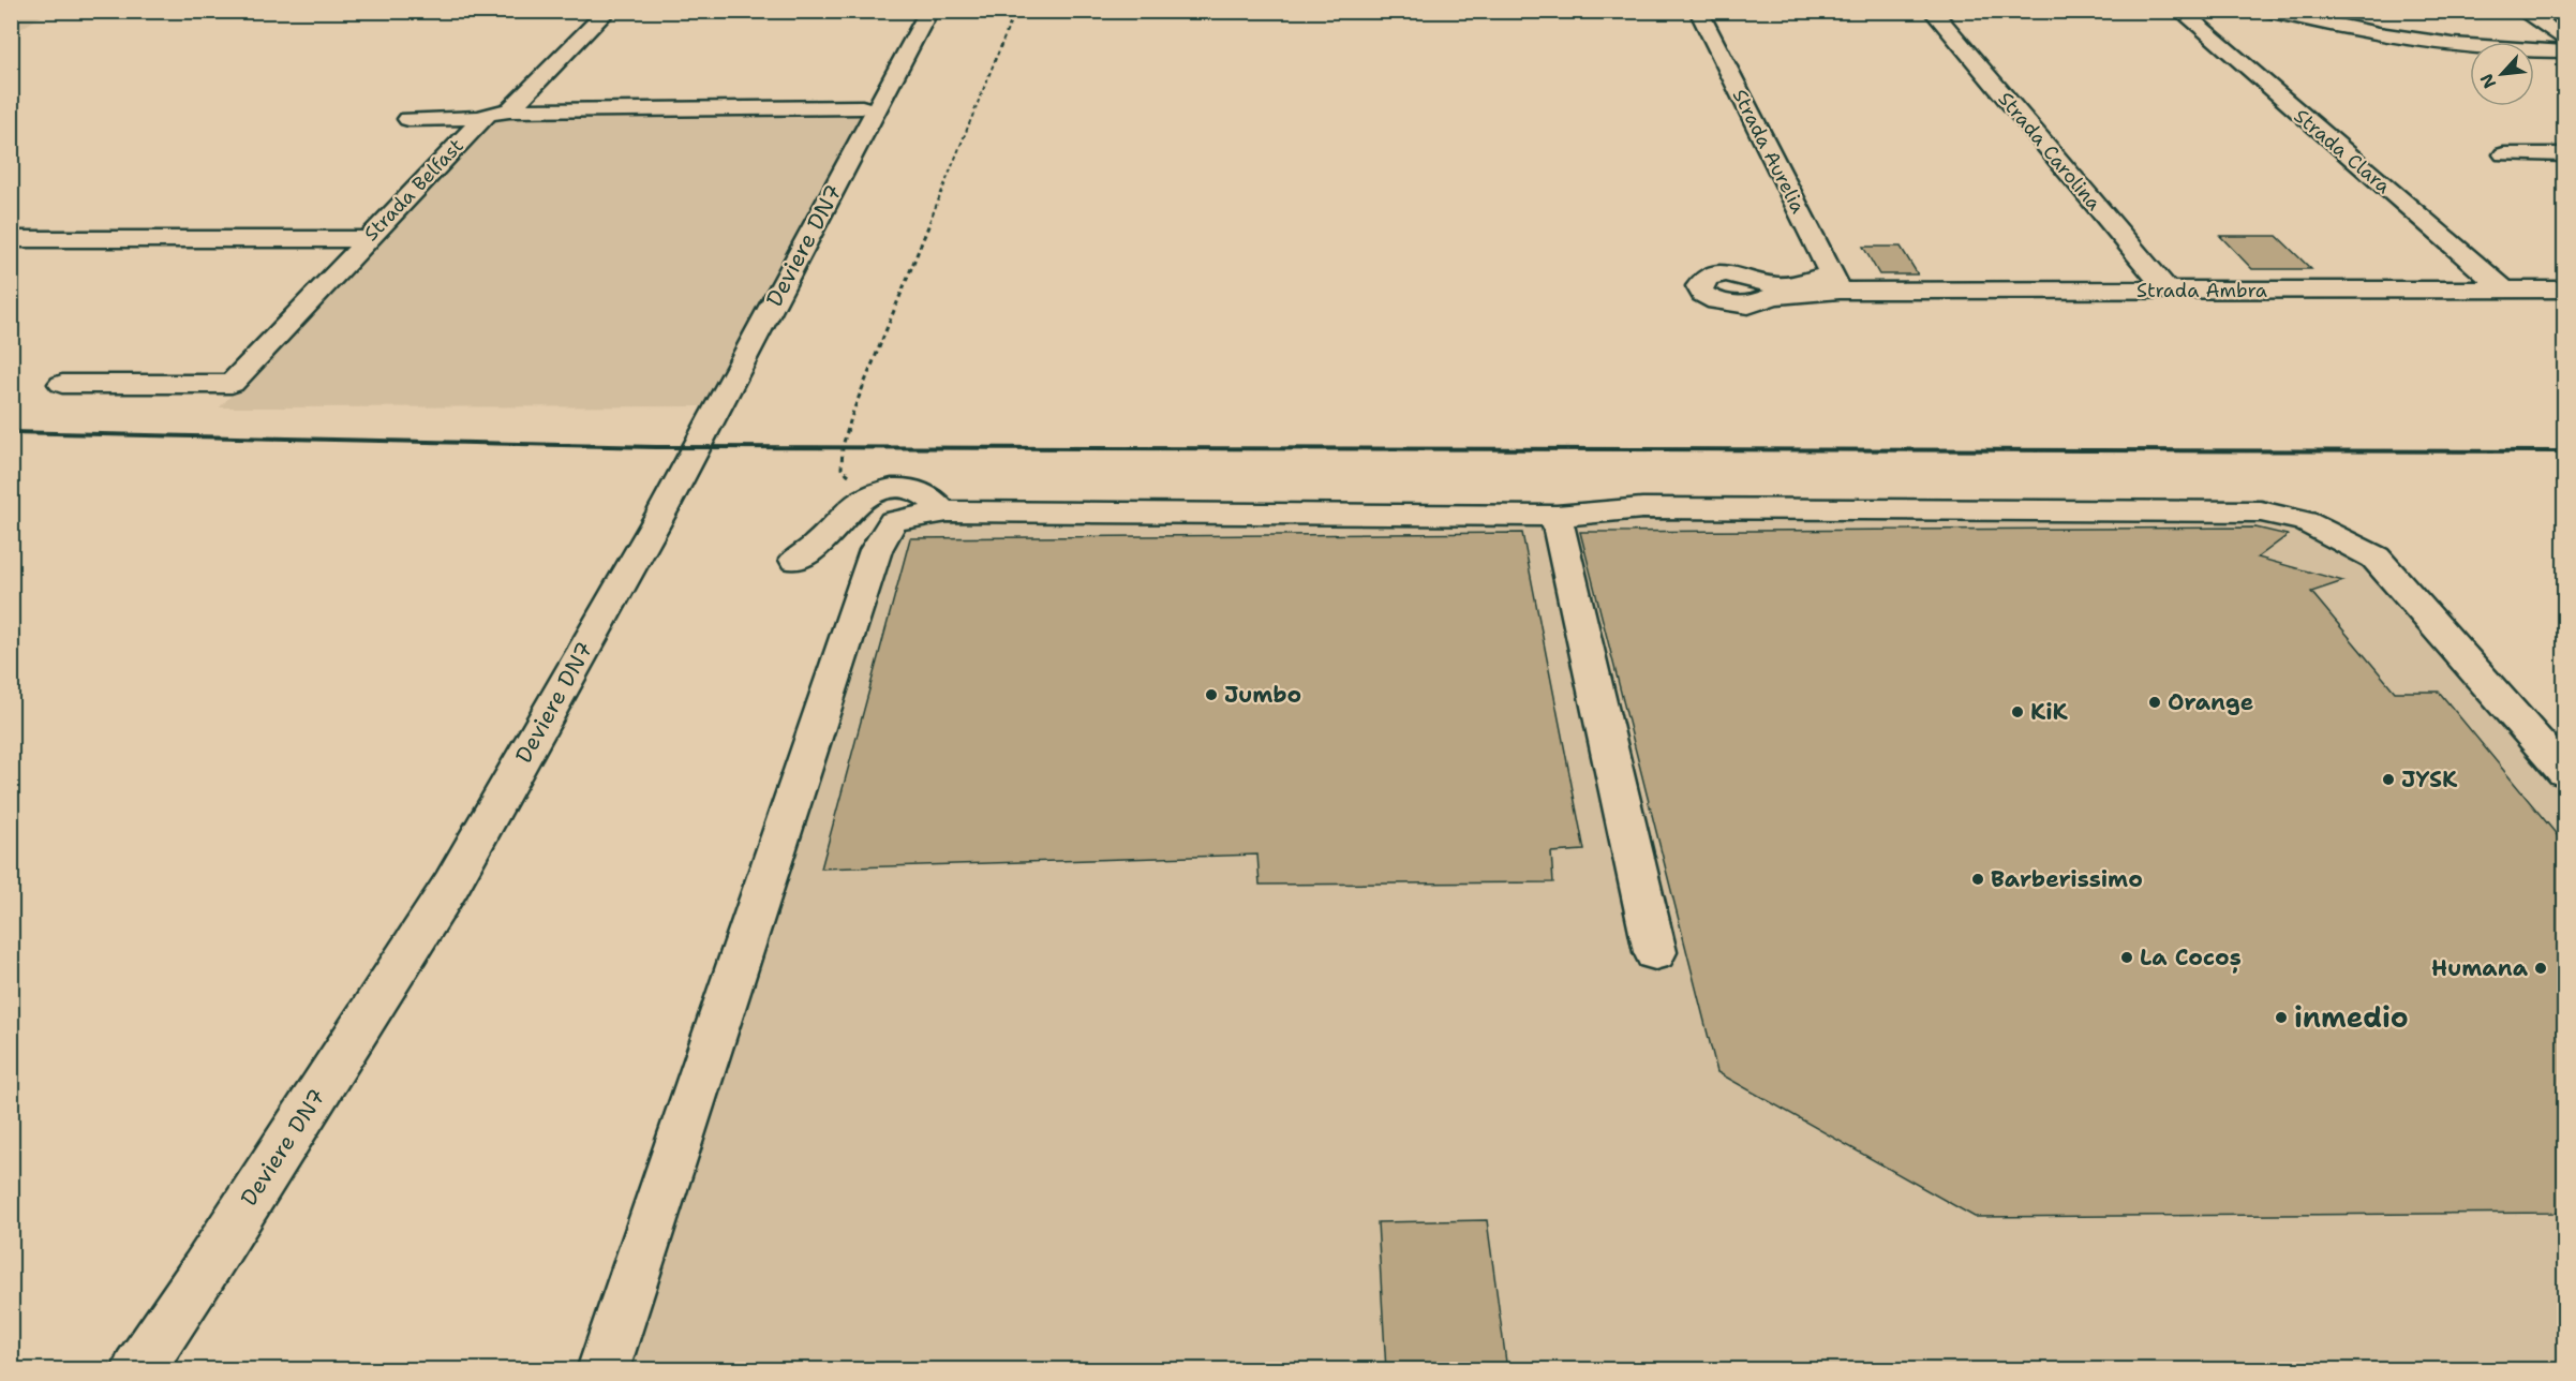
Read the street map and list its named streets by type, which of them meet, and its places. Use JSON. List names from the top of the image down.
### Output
{
  "streets": {
    "street": [
      "Strada Aurelia",
      "Strada Carolina",
      "Strada Clara",
      "Strada Belfast",
      "Deviere DN7",
      "Strada Ambra"
    ]
  },
  "crossings": [
    ["Strada Aurelia", "Strada Ambra"],
    ["Strada Carolina", "Strada Ambra"],
    ["Strada Clara", "Strada Ambra"]
  ],
  "places": [
    "Jumbo",
    "Orange",
    "KiK",
    "JYSK",
    "Barberissimo",
    "La Cocoș",
    "Humana",
    "inmedio"
  ],
  "north": "bottom left"
}
